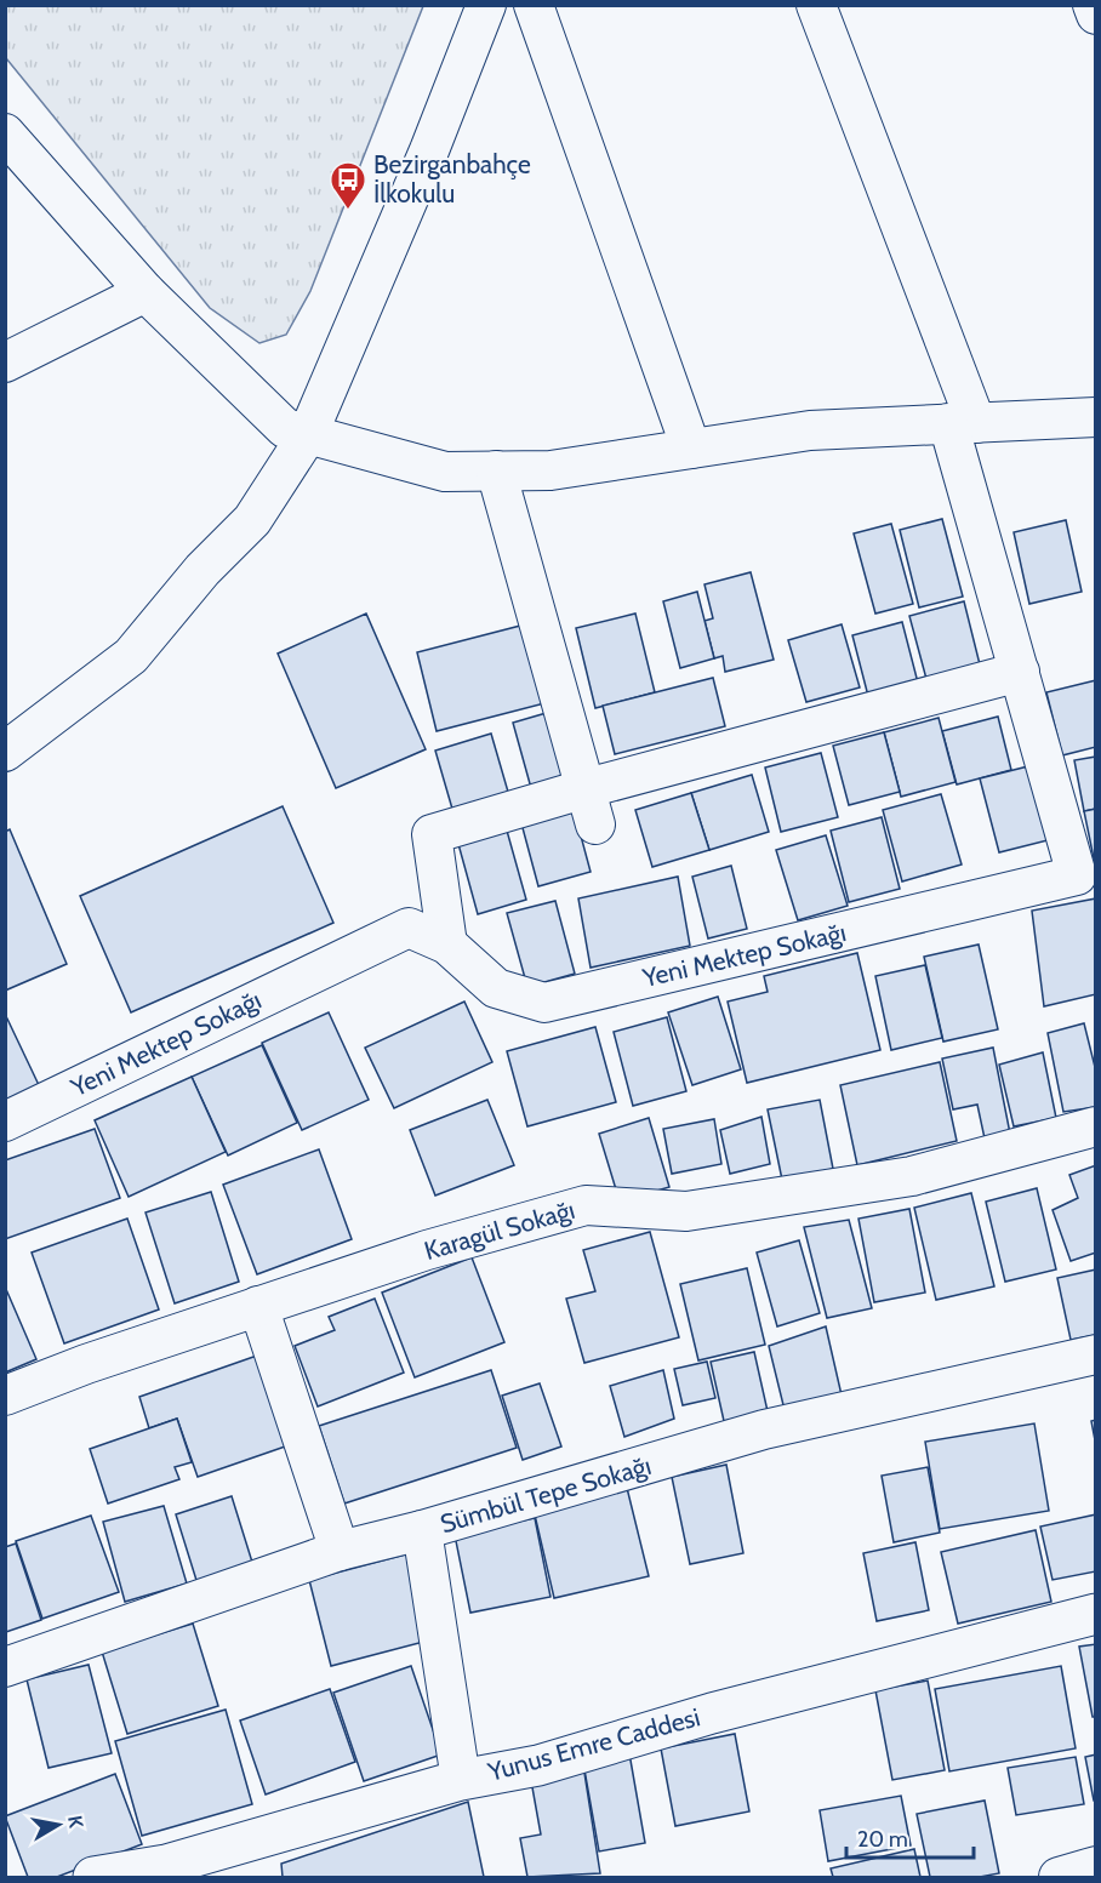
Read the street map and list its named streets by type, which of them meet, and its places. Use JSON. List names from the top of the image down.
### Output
{
  "streets": {
    "street": [
      "Yeni Mektep Sokağı",
      "Karagül Sokağı",
      "Sümbül Tepe Sokağı",
      "Yunus Emre Caddesi"
    ]
  },
  "places": {
    "bus stop": ["Bezirganbahçe İlkokulu"]
  },
  "scale_bar": "20 m",
  "north": "right"
}
